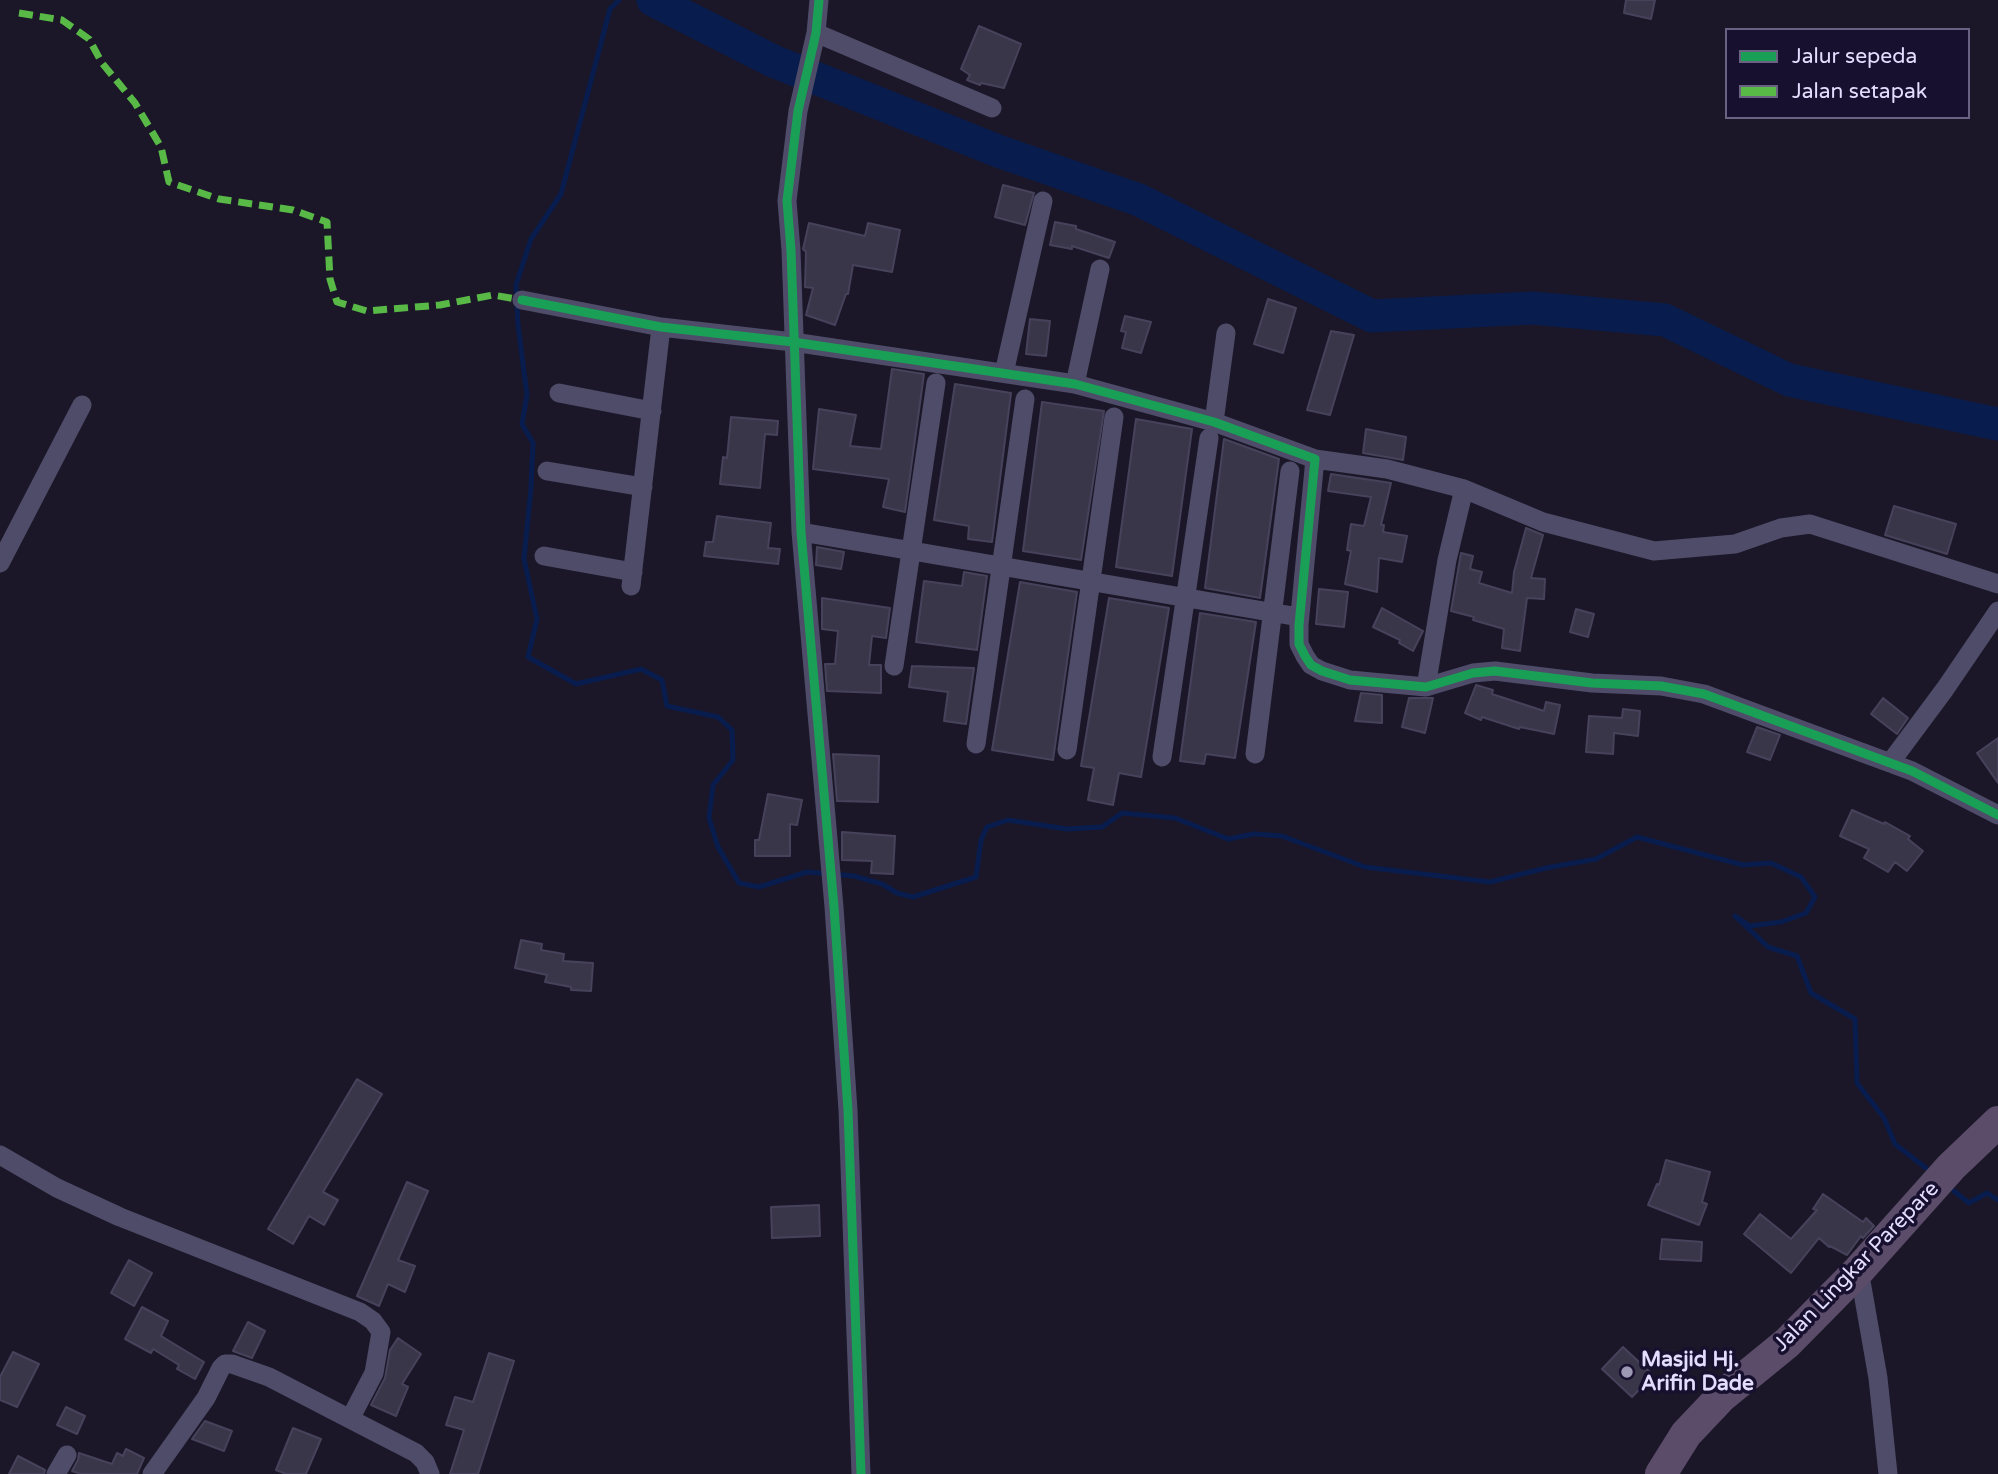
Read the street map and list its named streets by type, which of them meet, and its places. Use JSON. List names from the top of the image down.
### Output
{
  "streets": {
    "highway": ["Jalan Lingkar Parepare"]
  },
  "places": ["Masjid Hj. Arifin Dade"],
  "legend": ["Jalur sepeda", "Jalan setapak"]
}
